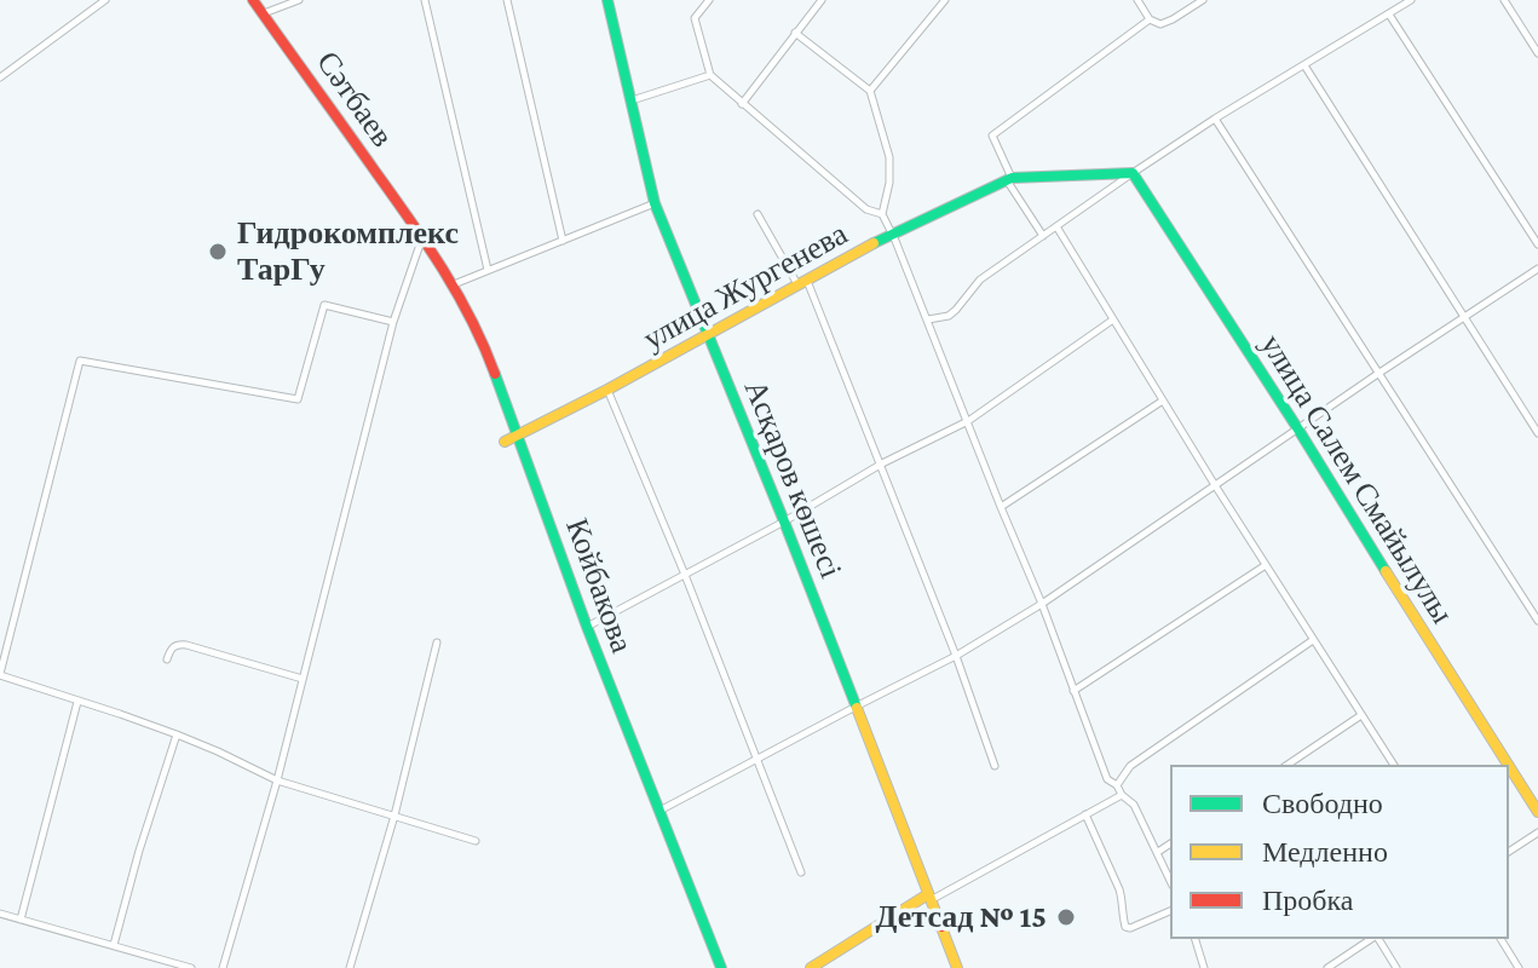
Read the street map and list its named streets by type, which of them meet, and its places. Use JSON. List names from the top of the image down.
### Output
{
  "streets": {
    "street": [
      "Сәтбаев",
      "улица Жургенева",
      "Асқаров көшесі",
      "улица Салем Смайылулы",
      "Койбакова"
    ]
  },
  "crossings": [
    ["Сәтбаев", "Койбакова"],
    ["улица Жургенева", "Асқаров көшесі"],
    ["улица Жургенева", "Койбакова"]
  ],
  "places": ["Гидрокомплекс ТарГу", "Детсад № 15"],
  "legend": ["Свободно", "Медленно", "Пробка"]
}
